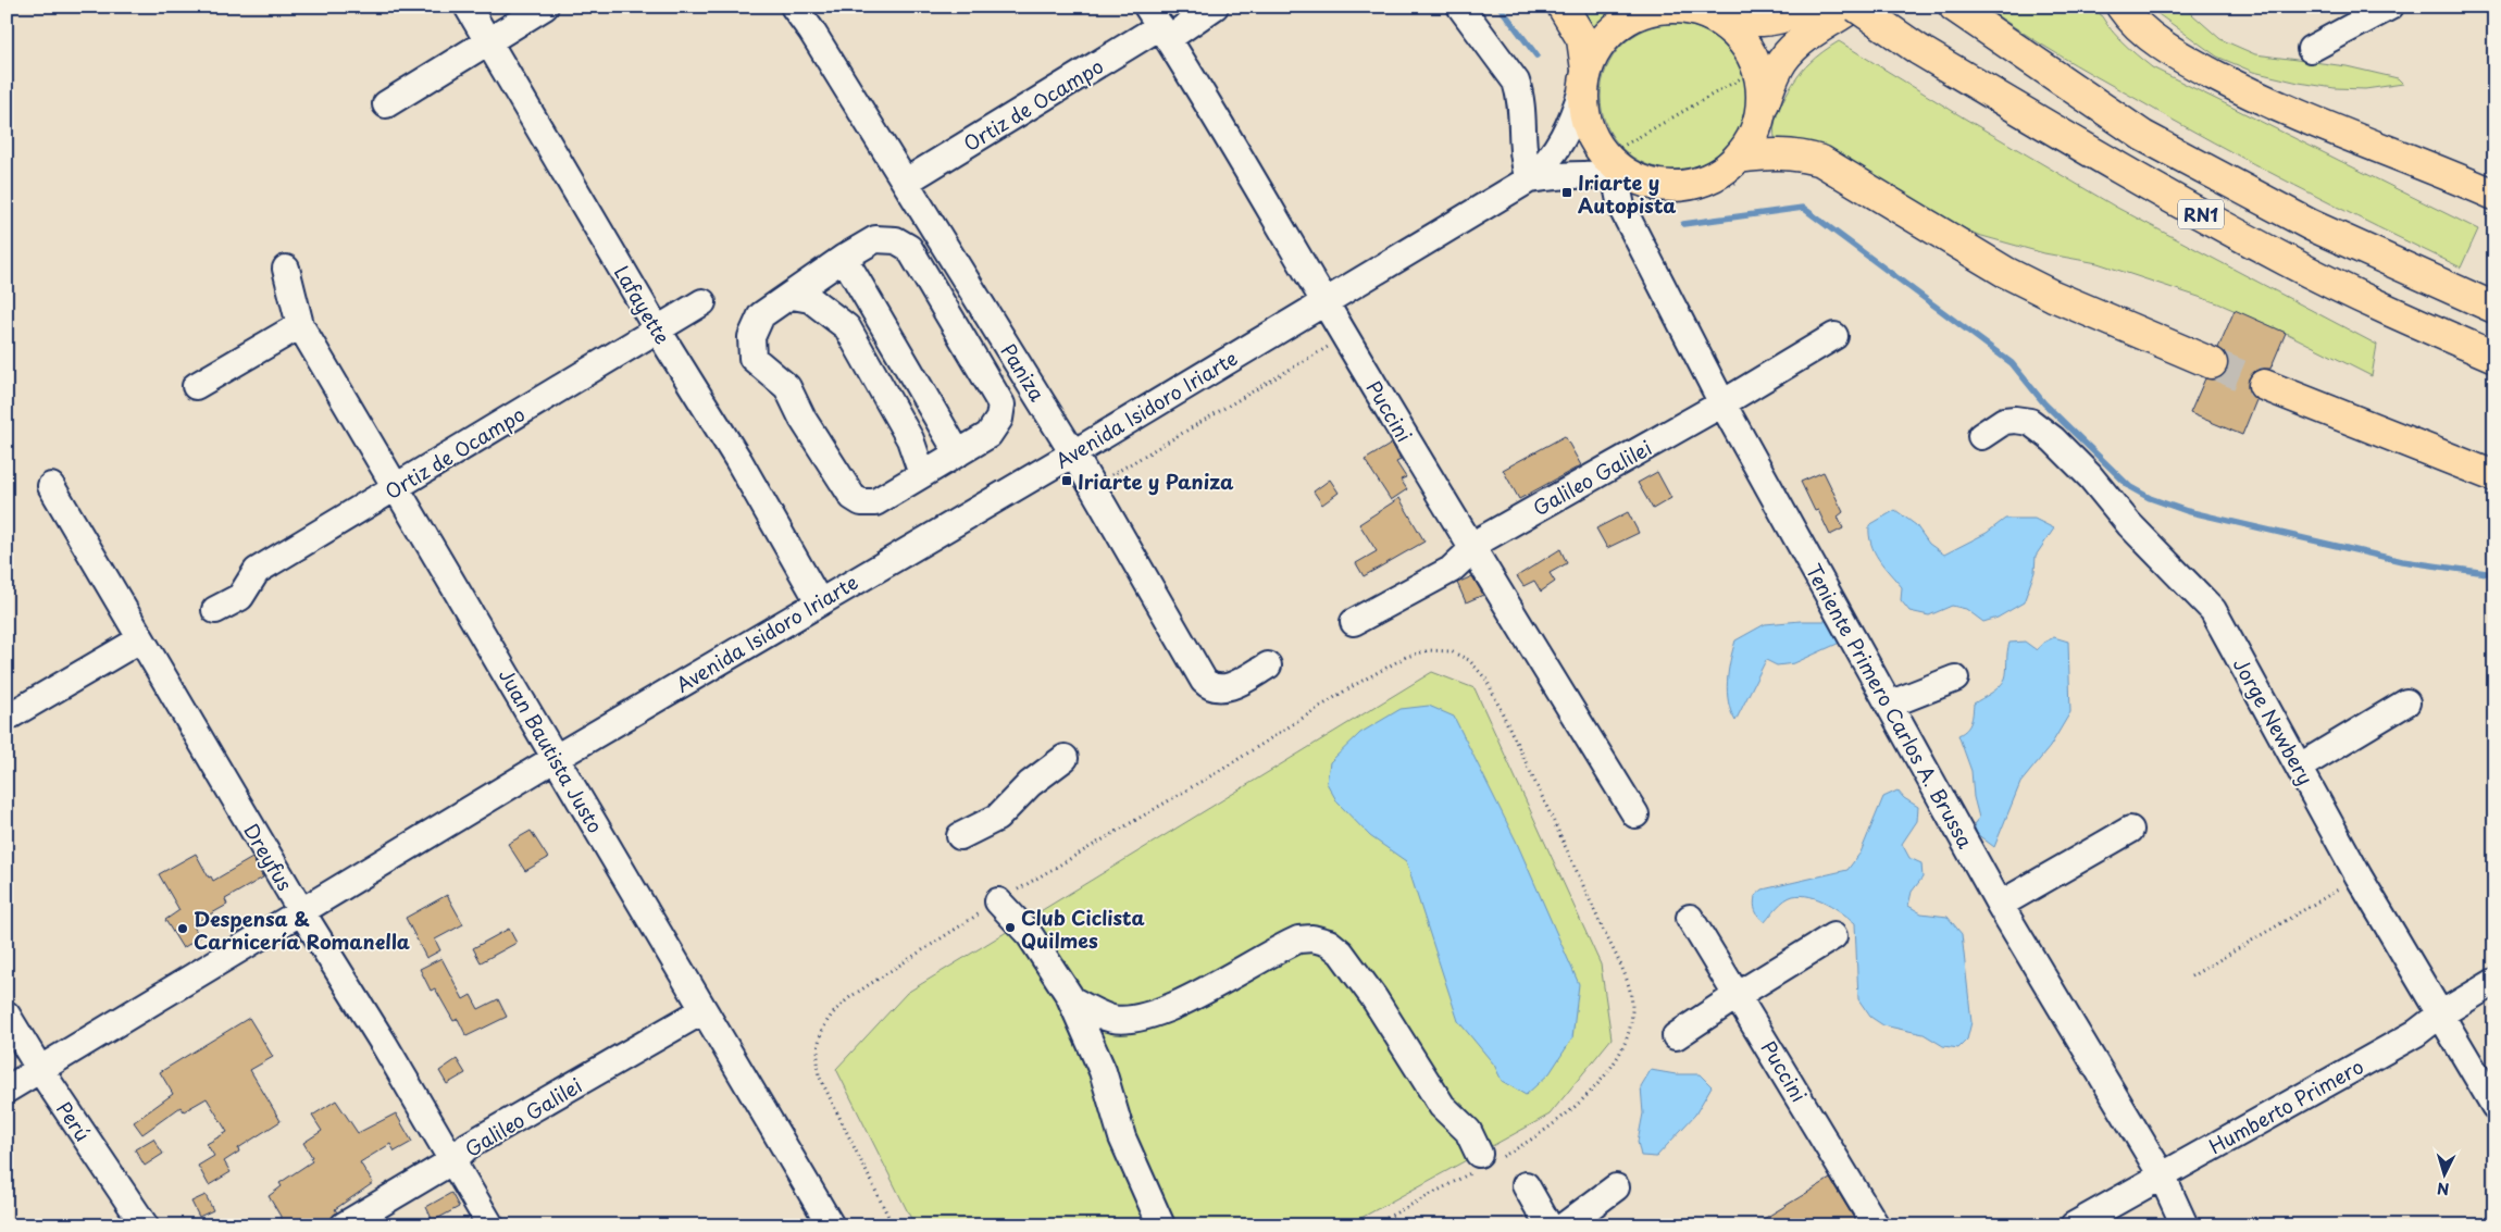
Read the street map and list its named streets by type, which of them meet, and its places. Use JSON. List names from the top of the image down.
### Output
{
  "streets": {
    "main road": ["RN1"],
    "street": [
      "Ortiz de Ocampo",
      "Lafayette",
      "Paniza",
      "Avenida Isidoro Iriarte",
      "Puccini",
      "Galileo Galilei",
      "Teniente Primero Carlos A. Brussa",
      "Jorge Newbery",
      "Juan Bautista Justo",
      "Dreyfus",
      "Humberto Primero",
      "Perú"
    ]
  },
  "crossings": [
    ["Ortiz de Ocampo", "Lafayette"],
    ["Ortiz de Ocampo", "Paniza"],
    ["Ortiz de Ocampo", "Puccini"],
    ["Ortiz de Ocampo", "Juan Bautista Justo"],
    ["Lafayette", "Avenida Isidoro Iriarte"],
    ["Paniza", "Avenida Isidoro Iriarte"],
    ["Avenida Isidoro Iriarte", "Puccini"],
    ["Avenida Isidoro Iriarte", "Teniente Primero Carlos A. Brussa"],
    ["Avenida Isidoro Iriarte", "Juan Bautista Justo"],
    ["Avenida Isidoro Iriarte", "Dreyfus"],
    ["Avenida Isidoro Iriarte", "Perú"],
    ["Puccini", "Galileo Galilei"],
    ["Galileo Galilei", "Teniente Primero Carlos A. Brussa"],
    ["Galileo Galilei", "Juan Bautista Justo"],
    ["Galileo Galilei", "Dreyfus"],
    ["Teniente Primero Carlos A. Brussa", "Humberto Primero"],
    ["Jorge Newbery", "Humberto Primero"]
  ],
  "places": {
    "transit": ["Iriarte y Autopista", "Iriarte y Paniza"],
    "other": ["Club Ciclista Quilmes", "Despensa & Carnicería Romanella"]
  },
  "north": "bottom"
}
